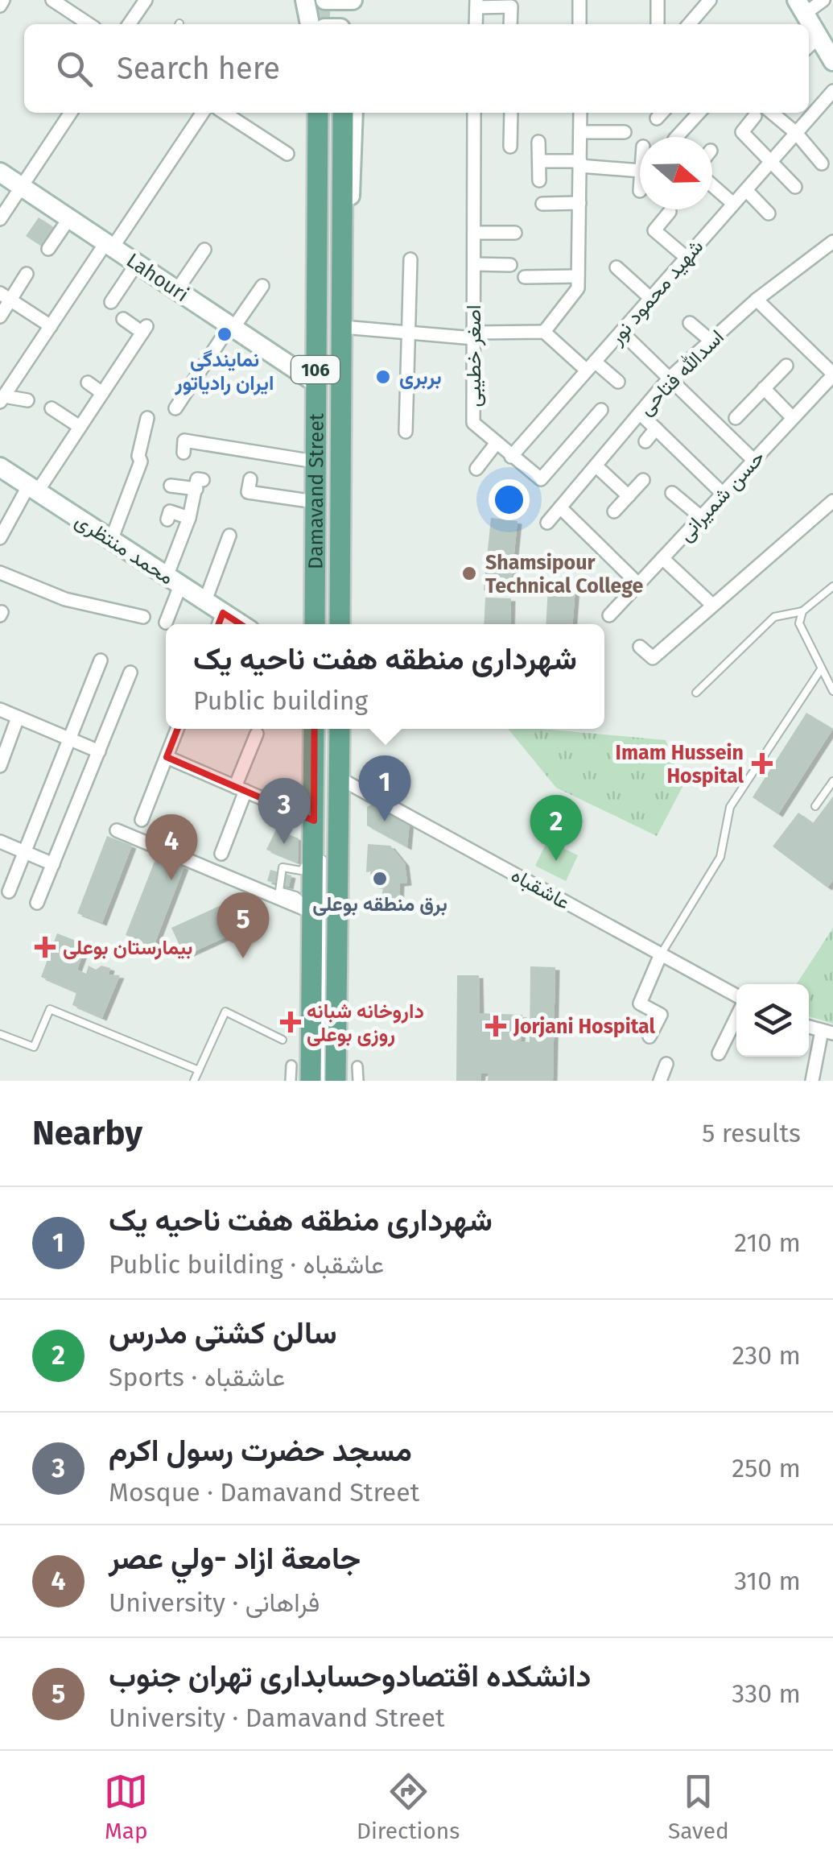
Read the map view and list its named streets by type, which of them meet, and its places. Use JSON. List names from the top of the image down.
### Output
{
  "streets": {
    "main road": [
      "Lahouri",
      "106",
      "Damavand Street",
      "محمد منتظری"
    ],
    "street": [
      "شهید محمود نور",
      "اصغر خطیبی",
      "اسدالله فتاحی",
      "حسن شمیرانی",
      "عاشقباه"
    ]
  },
  "crossings": [
    ["Lahouri", "Damavand Street"],
    ["شهید محمود نور", "اصغر خطیبی"]
  ],
  "places": {
    "other": [
      "نمایندگی ایران رادیاتور",
      "بربری",
      "Shamsipour Technical College",
      "برق منطقه بوعلی"
    ],
    "health": [
      "Imam Hussein Hospital",
      "بیمارستان بوعلی",
      "داروخانه شبانه روزی بوعلی",
      "Jorjani Hospital"
    ]
  },
  "north": "right",
  "page": {
    "search": "Search here",
    "popup": ["شهرداری منطقه هفت ناحیه یک", "Public building"],
    "pins": [
      "1",
      "3",
      "2",
      "4",
      "5"
    ],
    "heading": ["Nearby", "5 results"],
    "list": [
      {
        "mark": "1",
        "name": "شهرداری منطقه هفت ناحیه یک",
        "note": "Public building · عاشقباه",
        "value": "210 m"
      },
      {
        "mark": "2",
        "name": "سالن کشتی مدرس",
        "note": "Sports · عاشقباه",
        "value": "230 m"
      },
      {
        "mark": "3",
        "name": "مسجد حضرت رسول اکرم",
        "note": "Mosque · Damavand Street",
        "value": "250 m"
      },
      {
        "mark": "4",
        "name": "جامعة ازاد -ولي عصر",
        "note": "University · فراهانی",
        "value": "310 m"
      },
      {
        "mark": "5",
        "name": "دانشکده اقتصادوحسابداری تهران جنوب",
        "note": "University · Damavand Street",
        "value": "330 m"
      }
    ],
    "nav": ["Map", "Directions", "Saved"]
  }
}
